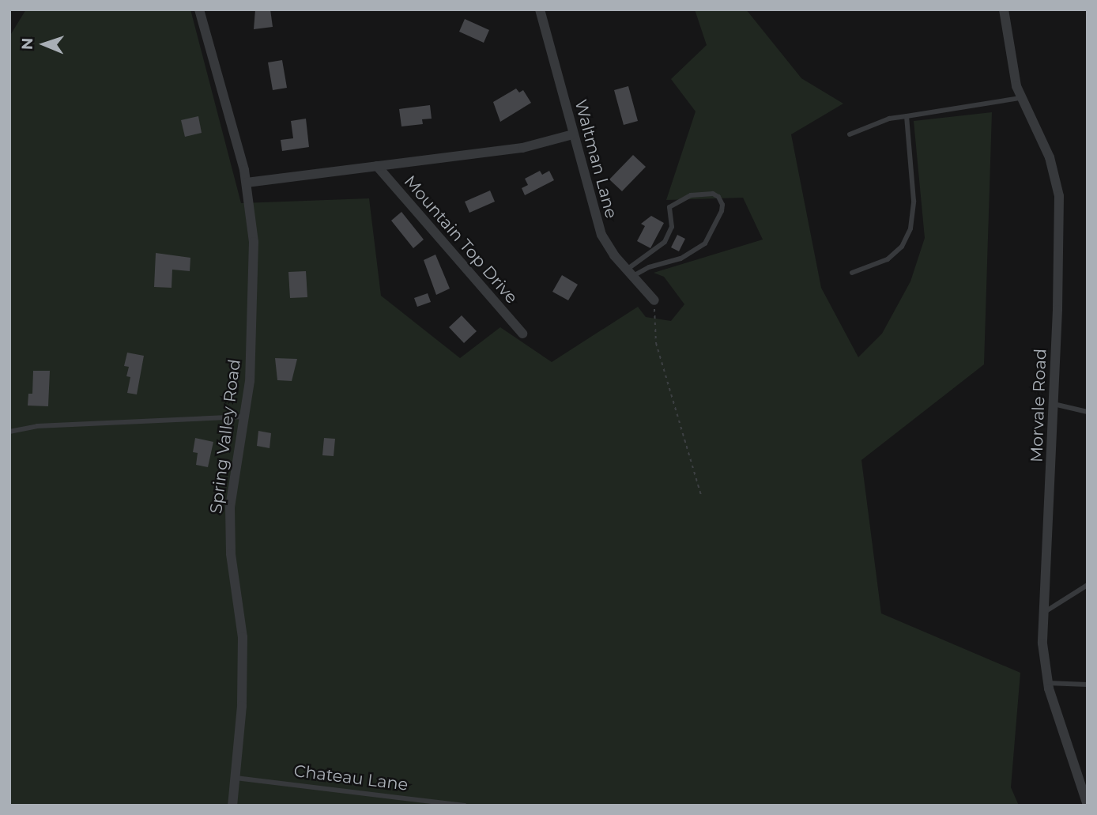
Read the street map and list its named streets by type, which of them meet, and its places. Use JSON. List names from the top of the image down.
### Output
{
  "streets": {
    "street": [
      "Waltman Lane",
      "Mountain Top Drive",
      "Morvale Road",
      "Spring Valley Road"
    ],
    "lane": ["Chateau Lane"]
  },
  "crossings": [
    ["Waltman Lane", "Mountain Top Drive"],
    ["Mountain Top Drive", "Spring Valley Road"],
    ["Spring Valley Road", "Chateau Lane"]
  ],
  "north": "left"
}
